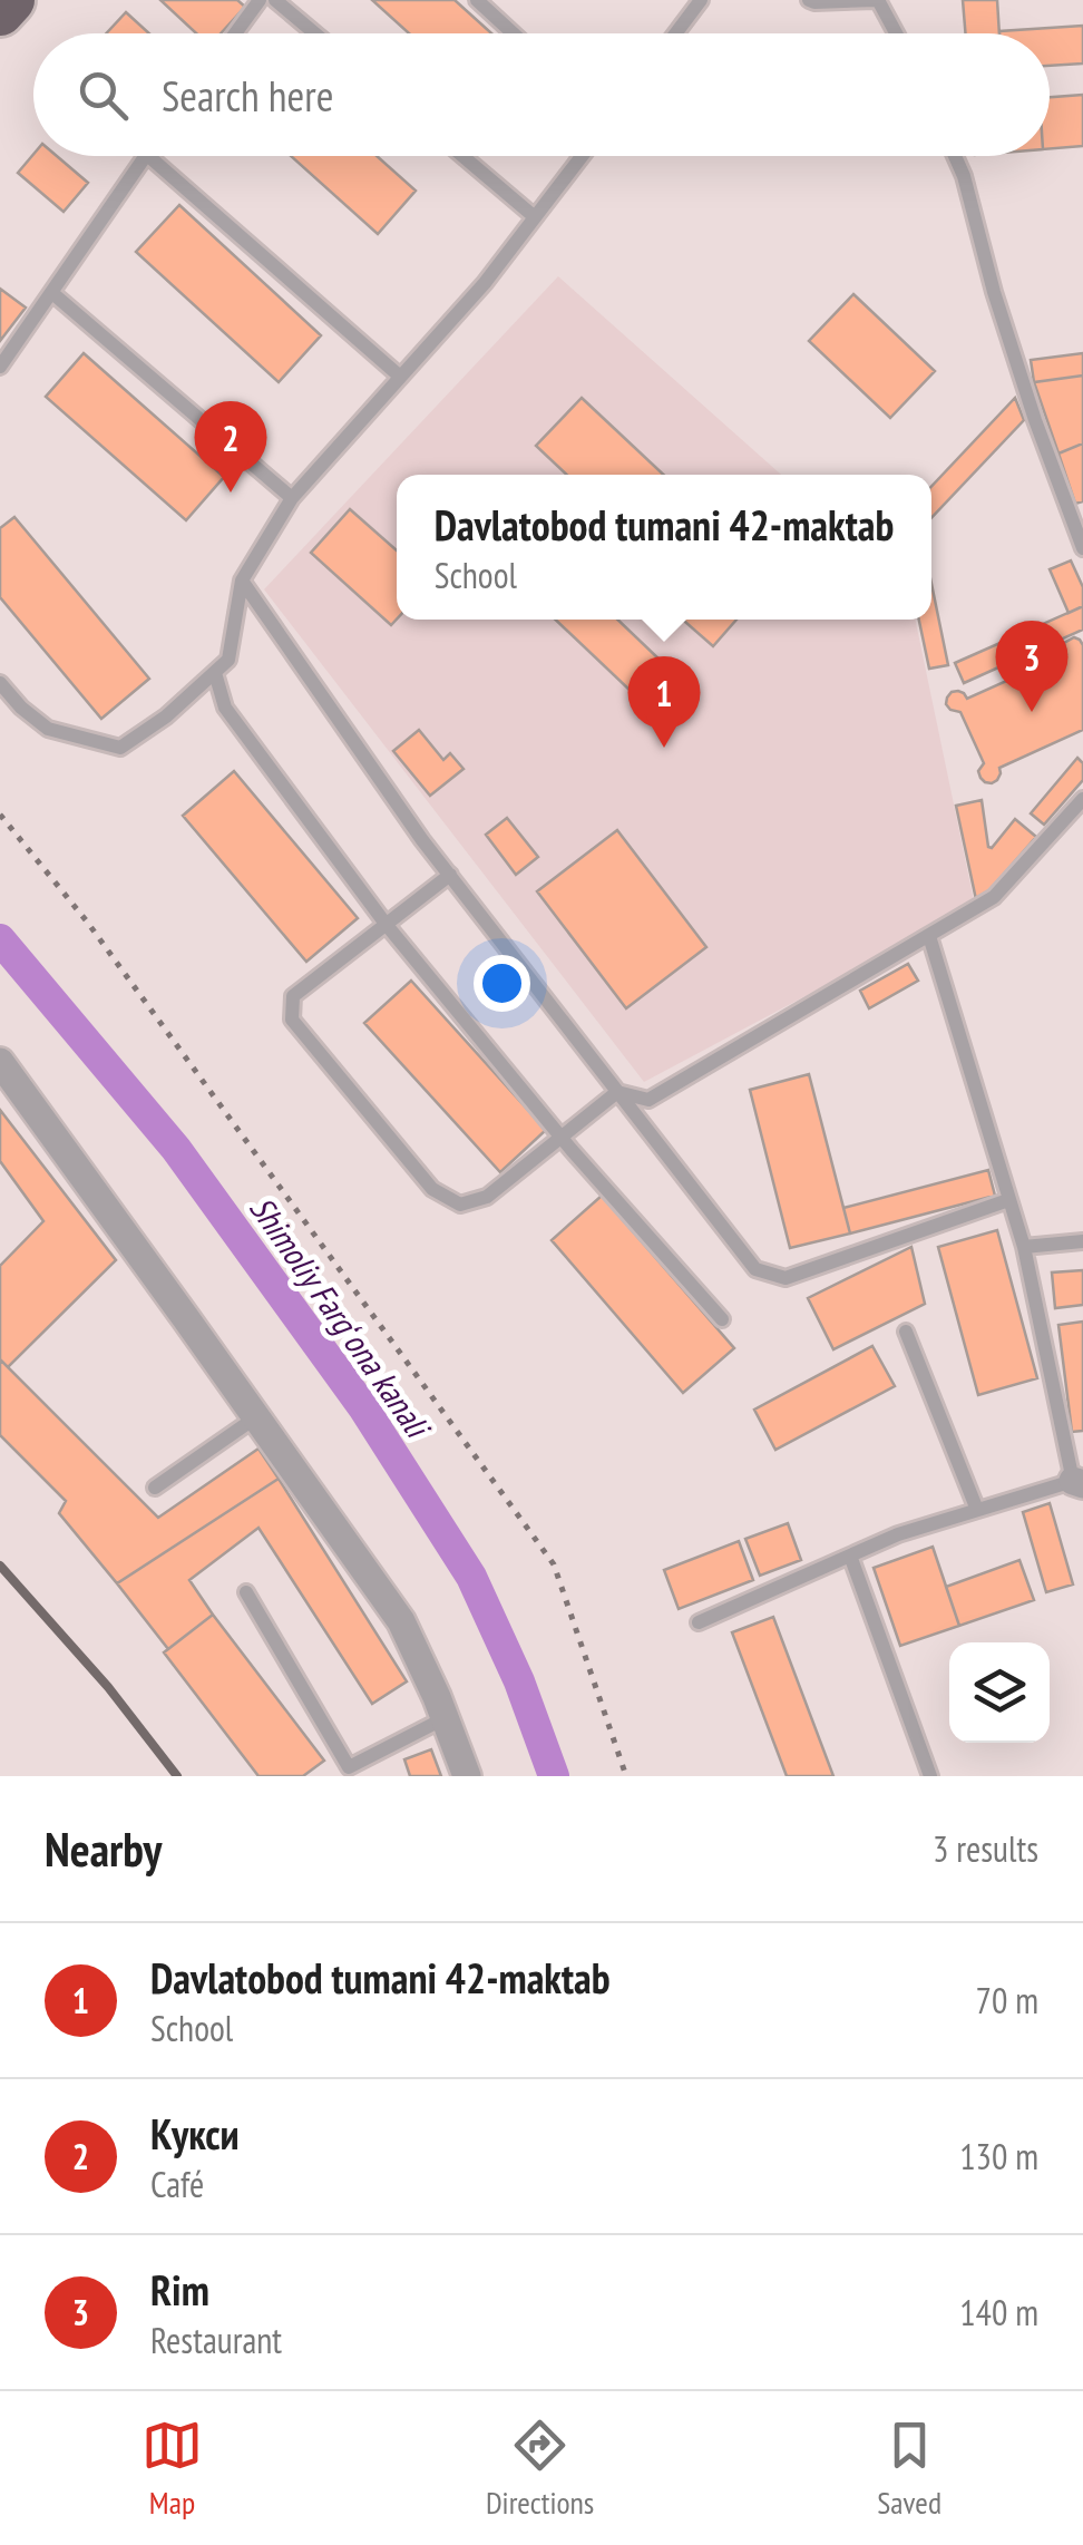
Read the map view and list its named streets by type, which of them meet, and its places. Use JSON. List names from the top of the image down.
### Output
{
  "water": ["Shimoliy Fargʻona kanali"],
  "page": {
    "search": "Search here",
    "pins": ["2", "3", "1"],
    "popup": ["Davlatobod tumani 42-maktab", "School"],
    "heading": ["Nearby", "3 results"],
    "list": [
      {
        "mark": "1",
        "name": "Davlatobod tumani 42-maktab",
        "note": "School",
        "value": "70 m"
      },
      {
        "mark": "2",
        "name": "Кукси",
        "note": "Café",
        "value": "130 m"
      },
      {
        "mark": "3",
        "name": "Rim",
        "note": "Restaurant",
        "value": "140 m"
      }
    ],
    "nav": ["Map", "Directions", "Saved"]
  }
}
